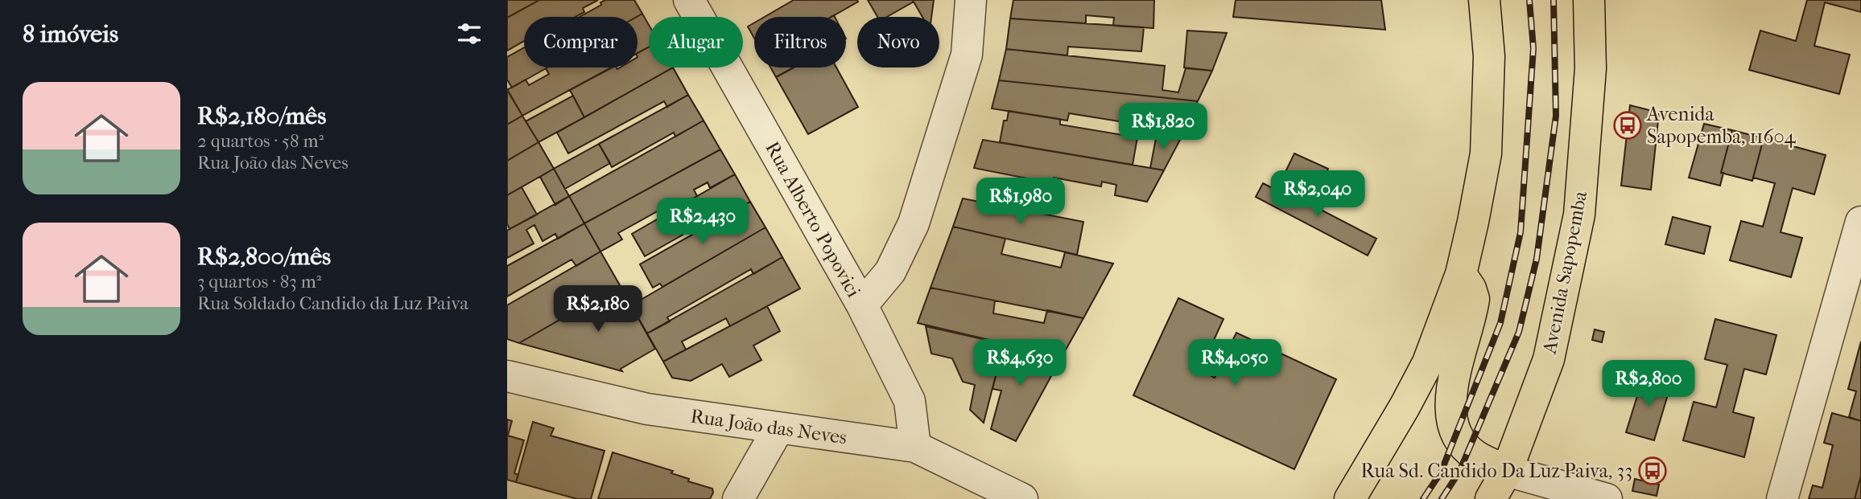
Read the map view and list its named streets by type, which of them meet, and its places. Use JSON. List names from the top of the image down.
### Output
{
  "streets": {
    "main road": ["Avenida Sapopemba"],
    "street": ["Rua Alberto Popovici", "Rua João das Neves"]
  },
  "crossings": [
    ["Rua Alberto Popovici", "Rua João das Neves"]
  ],
  "places": {
    "bus stop": ["Avenida Sapopemba, 11604", "Rua Sd. Candido Da Luz Paiva, 33"]
  },
  "page": {
    "heading": "8 imóveis",
    "chip": [
      "Comprar",
      "Alugar",
      "Filtros",
      "Novo"
    ],
    "list": [
      {
        "name": "R$2,180/mês",
        "note": "2 quartos · 58 m² · Rua João das Neves"
      },
      {
        "name": "R$2,800/mês",
        "note": "3 quartos · 83 m² · Rua Soldado Candido da Luz Paiva"
      }
    ],
    "price": [
      "R$1,820",
      "R$2,040",
      "R$1,980",
      "R$2,430",
      "R$2,180",
      "R$4,630",
      "R$4,050",
      "R$2,800"
    ]
  }
}
